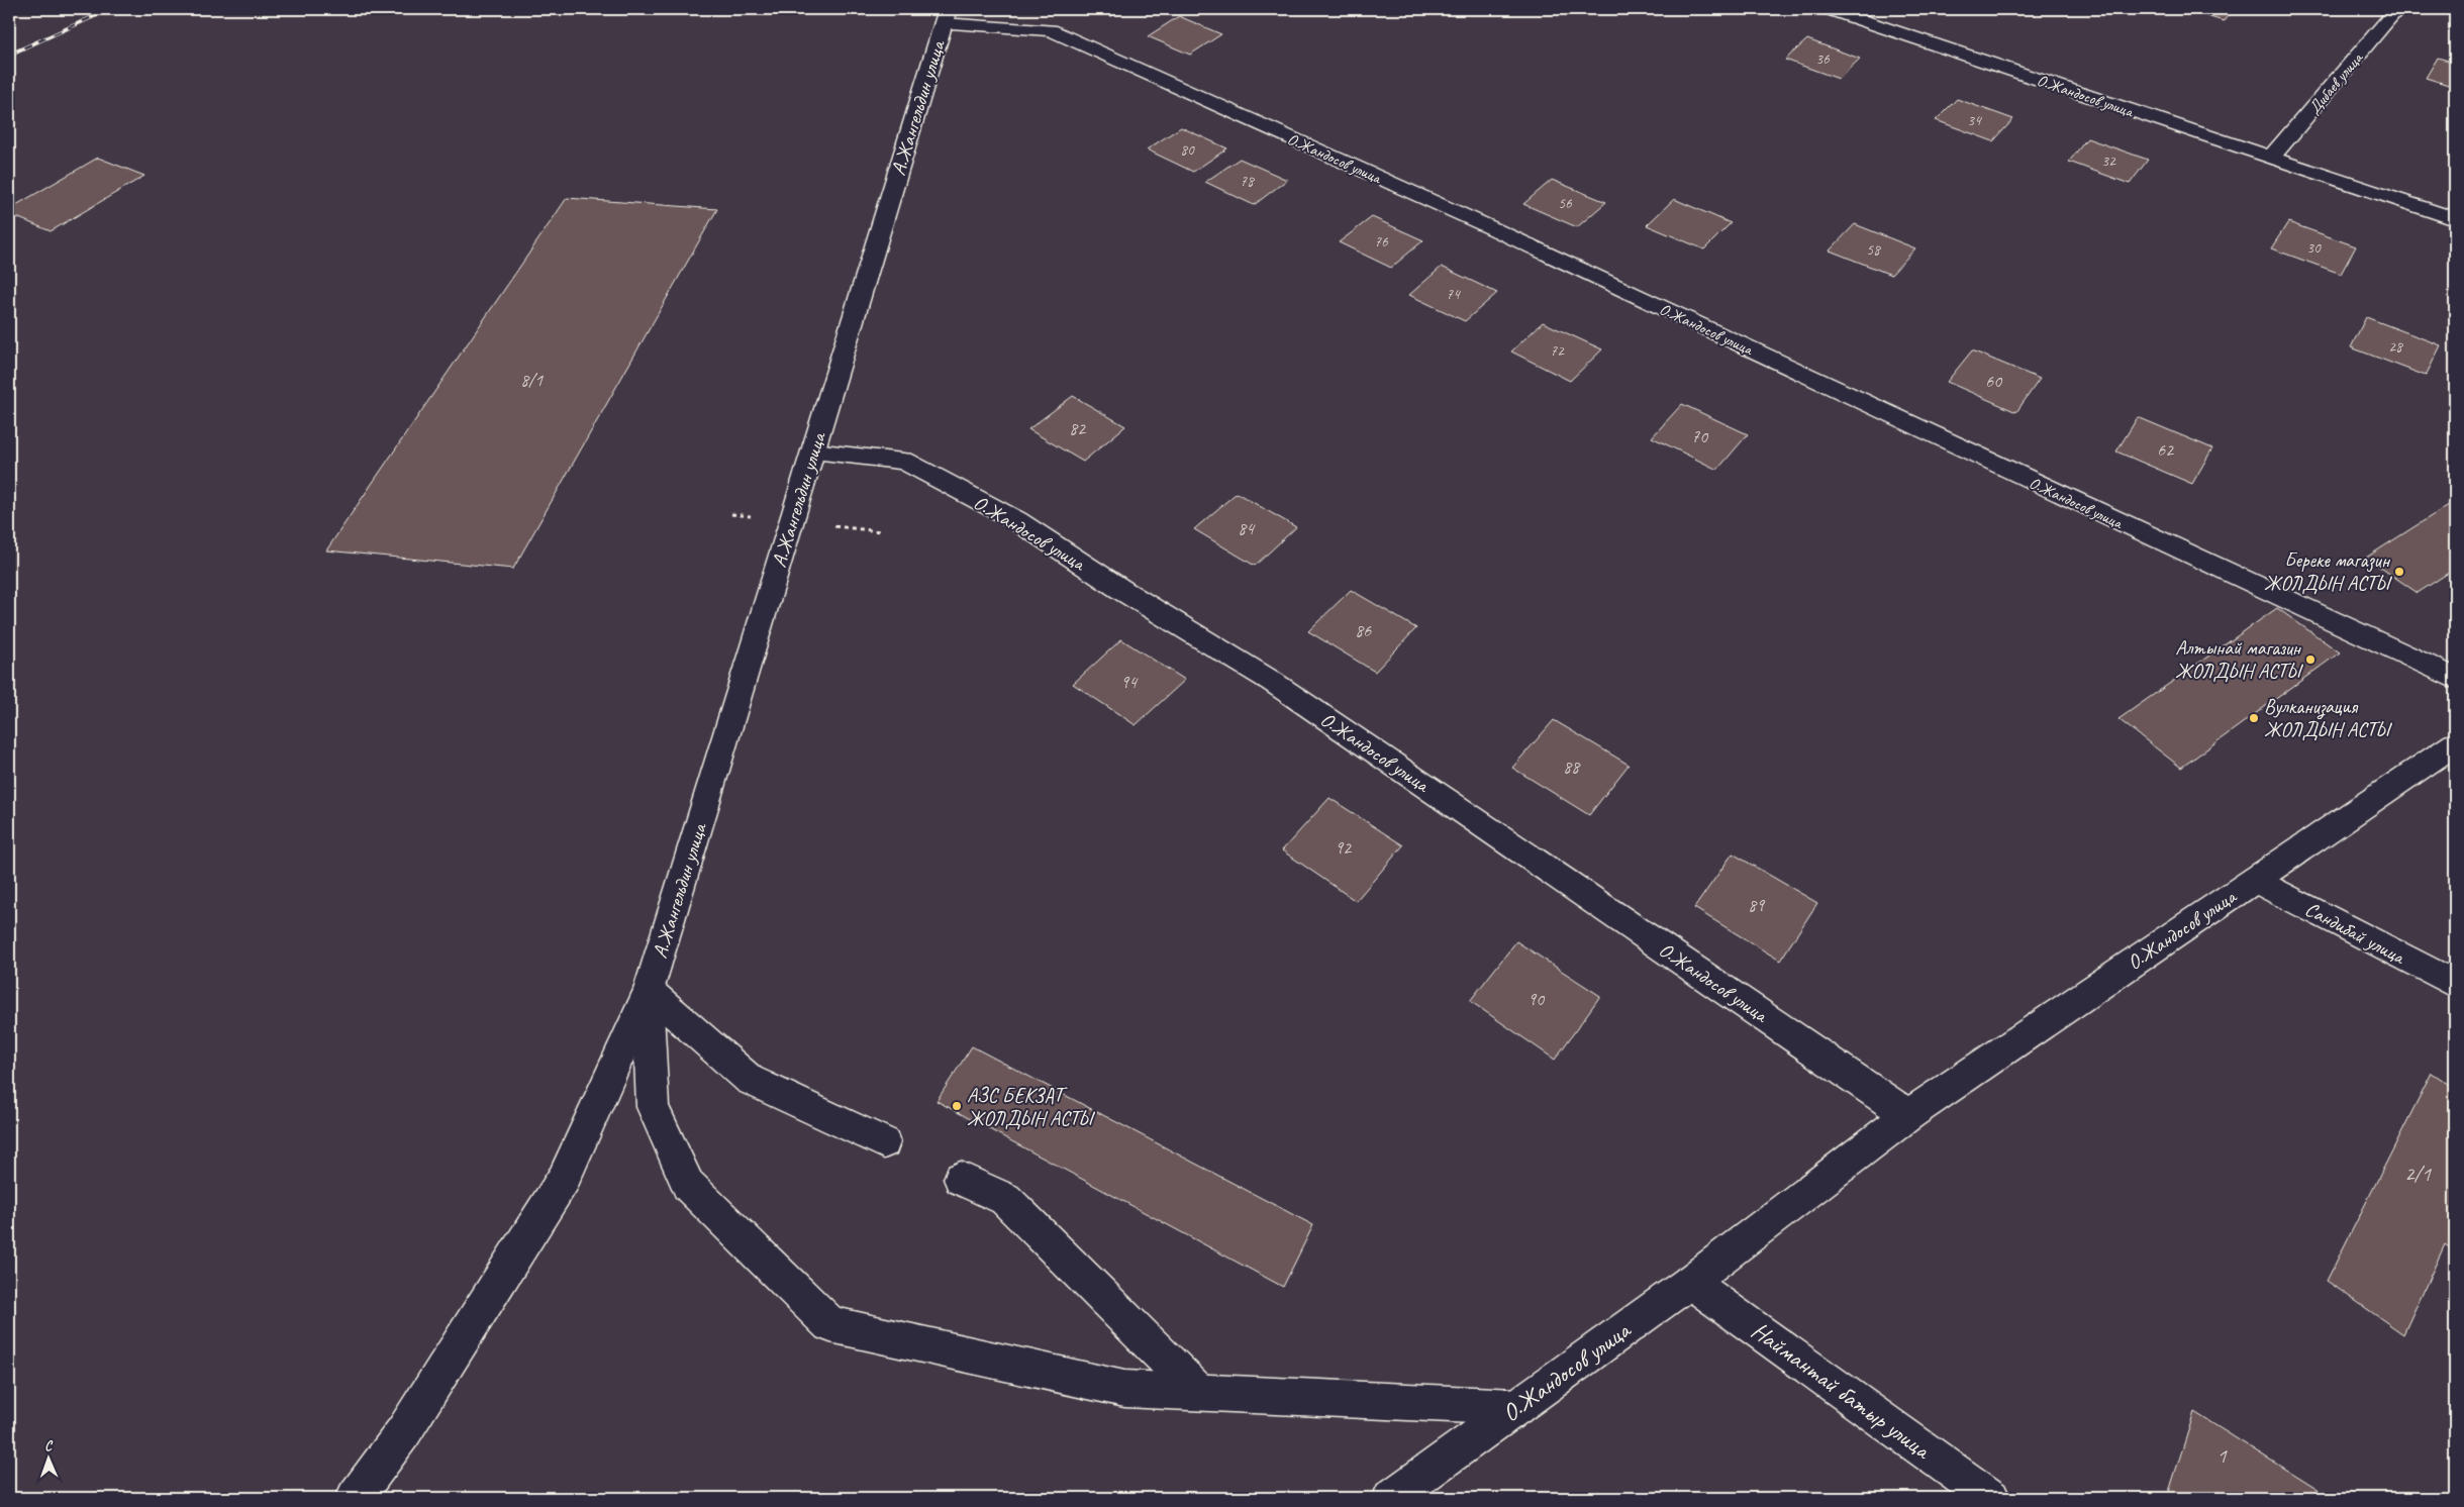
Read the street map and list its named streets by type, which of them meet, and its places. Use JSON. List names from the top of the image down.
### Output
{
  "streets": {
    "street": [
      "Дибаев улица",
      "О.Жандосов улица",
      "А.Жангельдин улица",
      "Сандибай улица",
      "Наймантай батыр улица"
    ]
  },
  "crossings": [
    ["Дибаев улица", "О.Жандосов улица"],
    ["О.Жандосов улица", "А.Жангельдин улица"],
    ["О.Жандосов улица", "Сандибай улица"],
    ["О.Жандосов улица", "Наймантай батыр улица"]
  ],
  "places": [
    "Береке магазин ЖОЛДЫН АСТЫ",
    "Алтынай магазин ЖОЛДЫН АСТЫ",
    "Вулканизация ЖОЛДЫН АСТЫ",
    "АЗС БЕКЗАТ ЖОЛДЫН АСТЫ"
  ],
  "house_numbers": [
    "36",
    "34",
    "80",
    "32",
    "78",
    "56",
    "76",
    "30",
    "58",
    "74",
    "28",
    "72",
    "8/1",
    "60",
    "82",
    "70",
    "62",
    "84",
    "86",
    "94",
    "88",
    "92",
    "89",
    "90",
    "2/1",
    "1"
  ],
  "north": "top"
}
